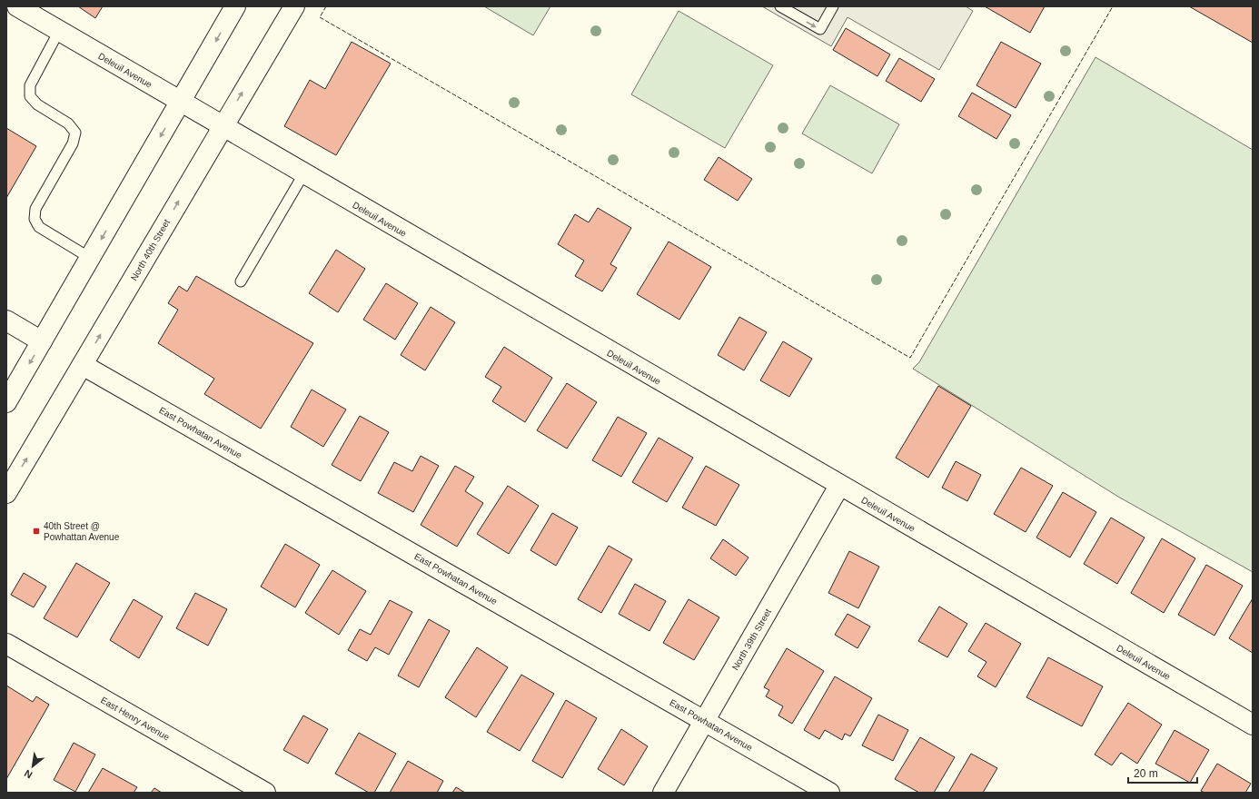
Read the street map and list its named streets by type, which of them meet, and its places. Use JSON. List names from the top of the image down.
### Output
{
  "streets": {
    "street": [
      "Deleuil Avenue",
      "North 40th Street",
      "East Powhatan Avenue",
      "North 39th Street",
      "East Henry Avenue"
    ]
  },
  "crossings": [
    ["Deleuil Avenue", "North 40th Street"],
    ["Deleuil Avenue", "North 39th Street"],
    ["North 40th Street", "East Powhatan Avenue"],
    ["East Powhatan Avenue", "North 39th Street"]
  ],
  "places": {
    "transit": ["40th Street @ Powhattan Avenue"]
  },
  "scale_bar": "20 m",
  "north": "bottom left"
}
